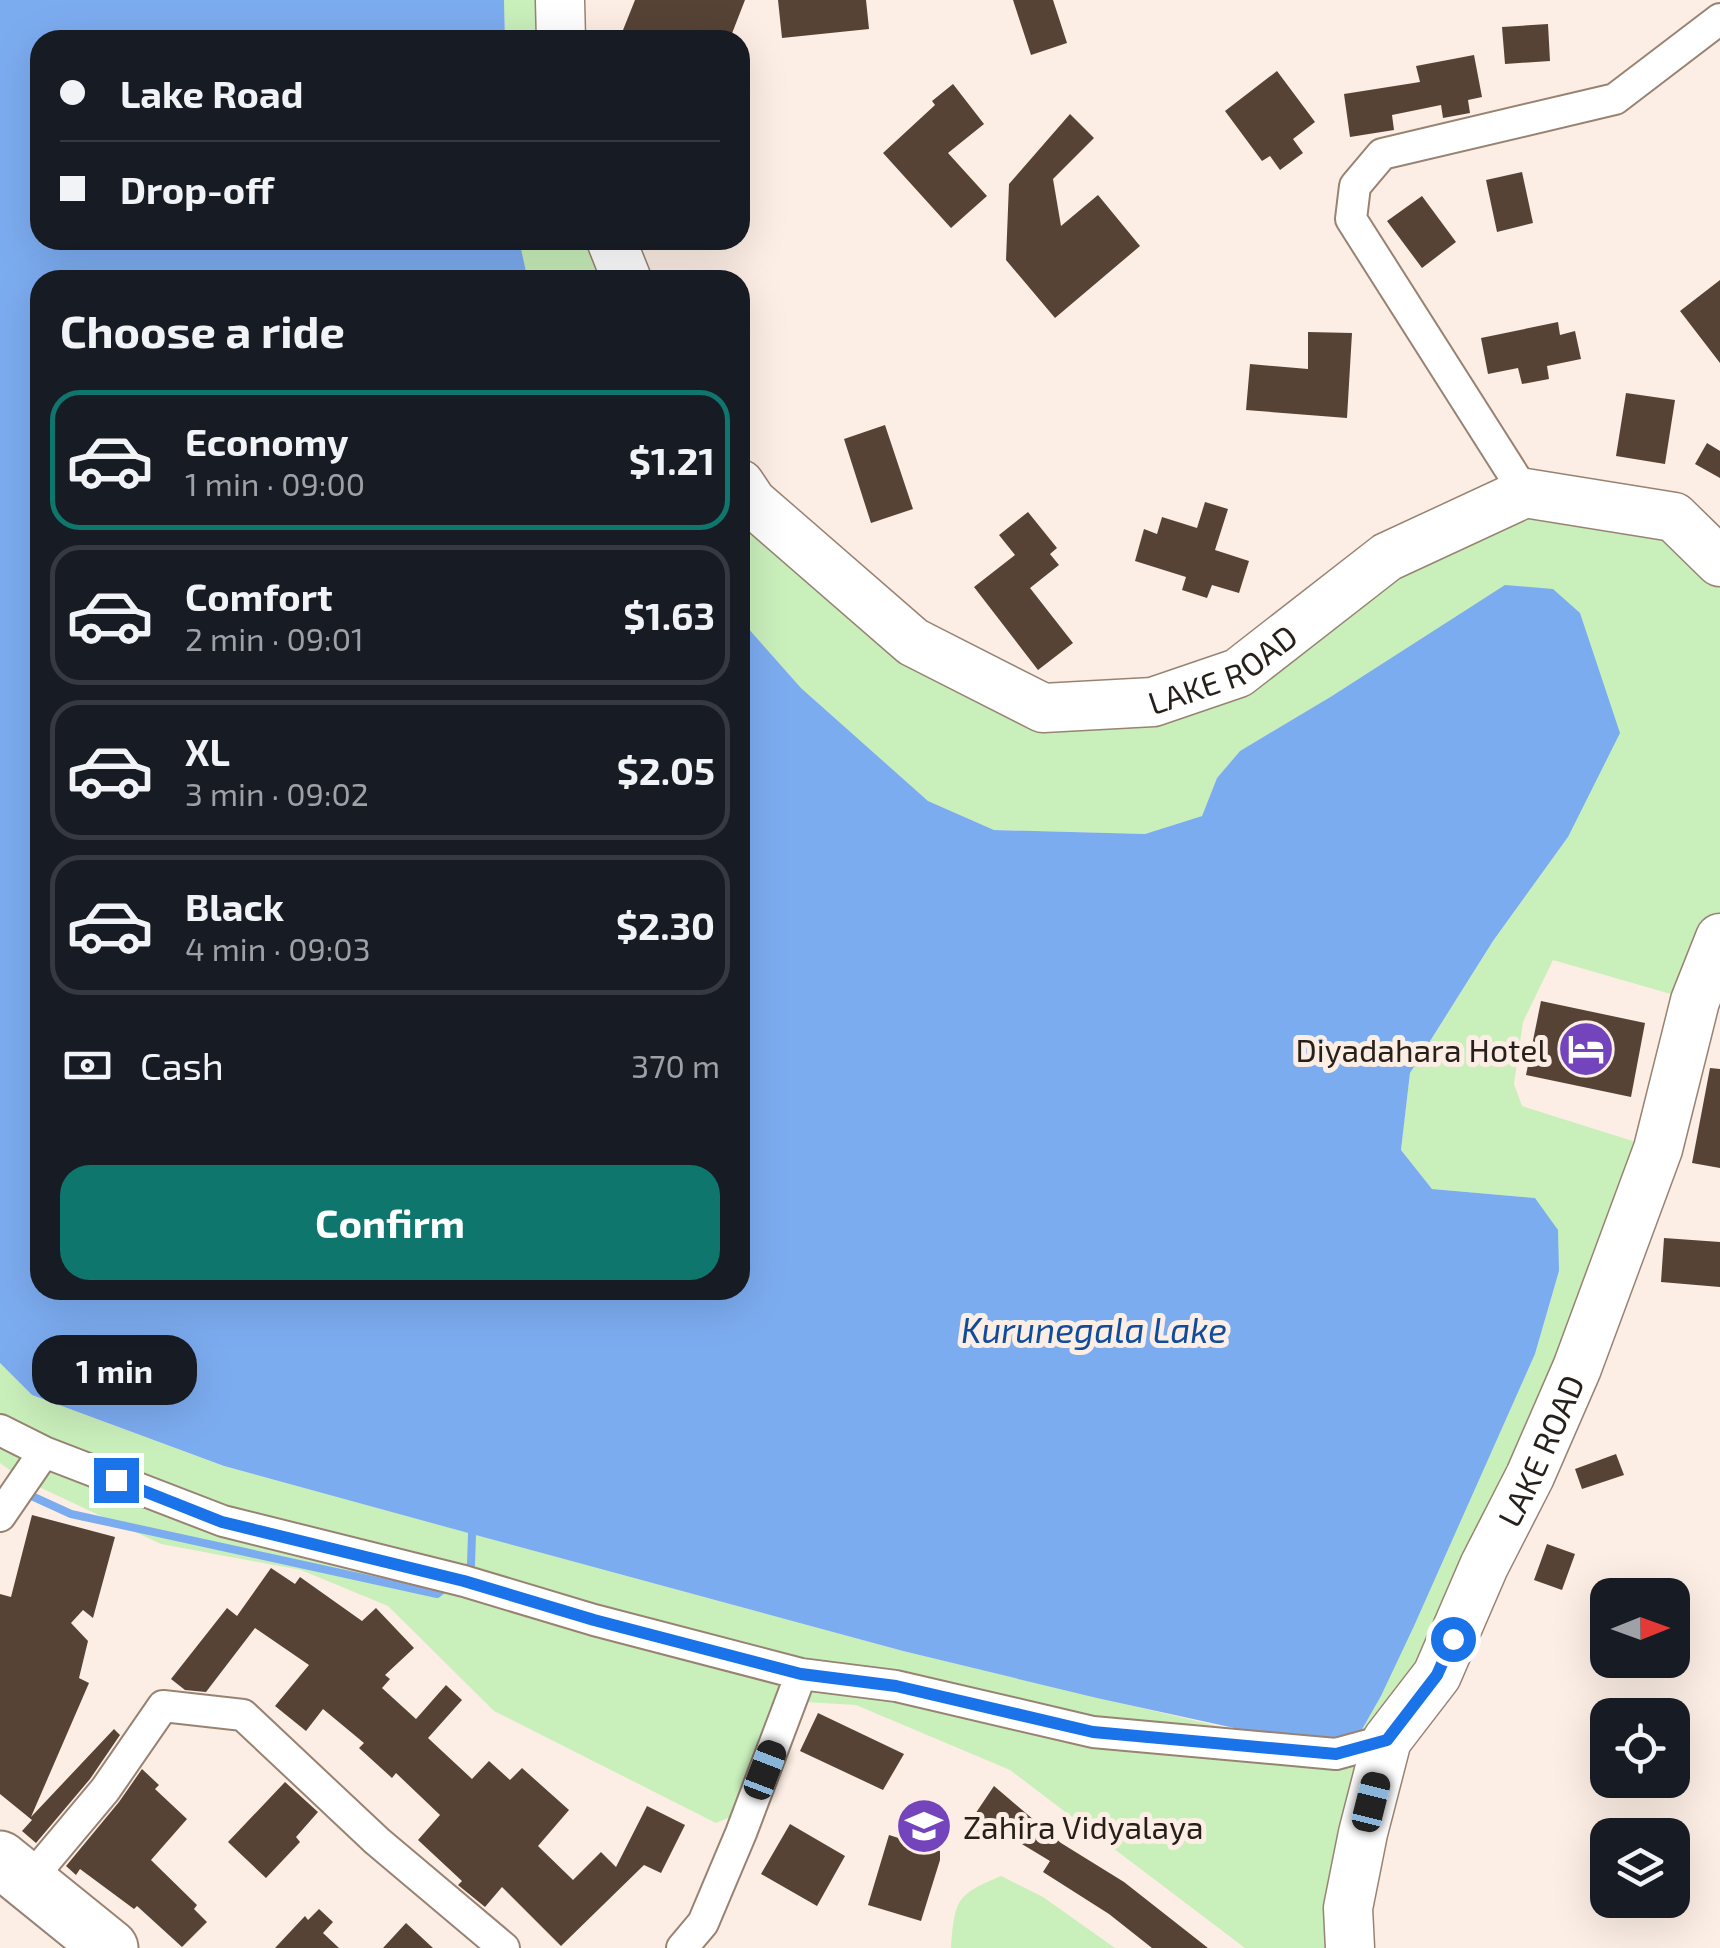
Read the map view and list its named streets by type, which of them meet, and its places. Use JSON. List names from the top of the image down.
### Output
{
  "streets": {
    "main road": ["LAKE ROAD"]
  },
  "water": ["Kurunegala Lake"],
  "places": {
    "hotel": ["Diyadahara Hotel"],
    "school or university": ["Zahira Vidyalaya"]
  },
  "north": "right",
  "page": {
    "banner": ["Lake Road", "Drop-off"],
    "heading": "Choose a ride",
    "list": [
      {
        "name": "Economy",
        "note": "1 min · 09:00",
        "value": "$1.21"
      },
      {
        "name": "Comfort",
        "note": "2 min · 09:01",
        "value": "$1.63"
      },
      {
        "name": "XL",
        "note": "3 min · 09:02",
        "value": "$2.05"
      },
      {
        "name": "Black",
        "note": "4 min · 09:03",
        "value": "$2.30"
      }
    ],
    "pay": ["Cash", "370 m"],
    "buttons": "Confirm",
    "bubble": "1 min"
  }
}
